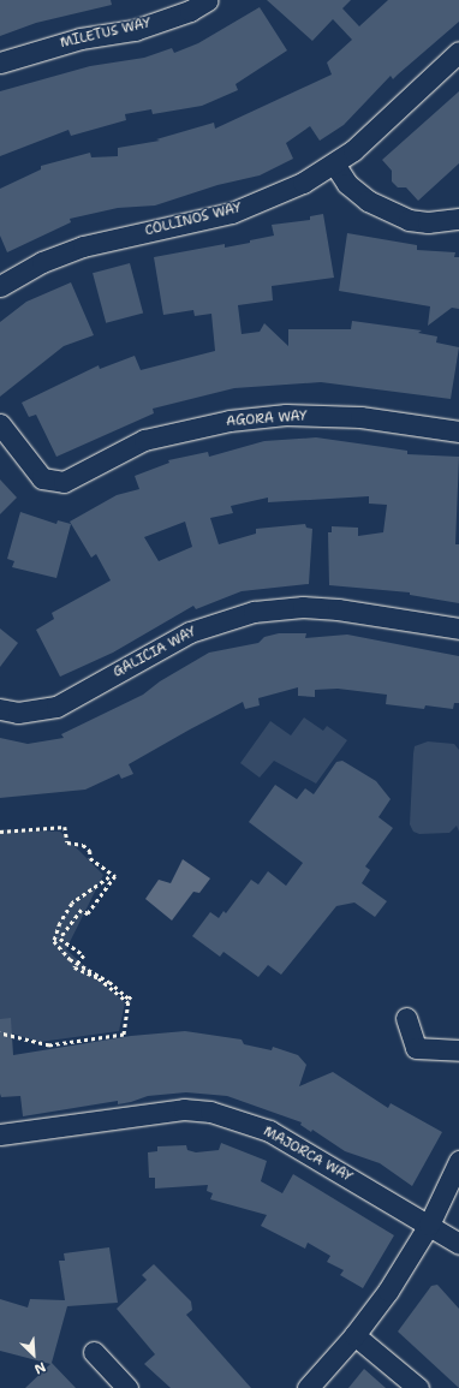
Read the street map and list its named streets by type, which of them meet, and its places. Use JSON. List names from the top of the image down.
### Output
{
  "streets": {
    "street": [
      "MILETUS WAY",
      "COLLINOS WAY",
      "AGORA WAY",
      "GALICIA WAY",
      "MAJORCA WAY"
    ]
  },
  "north": "bottom right"
}
